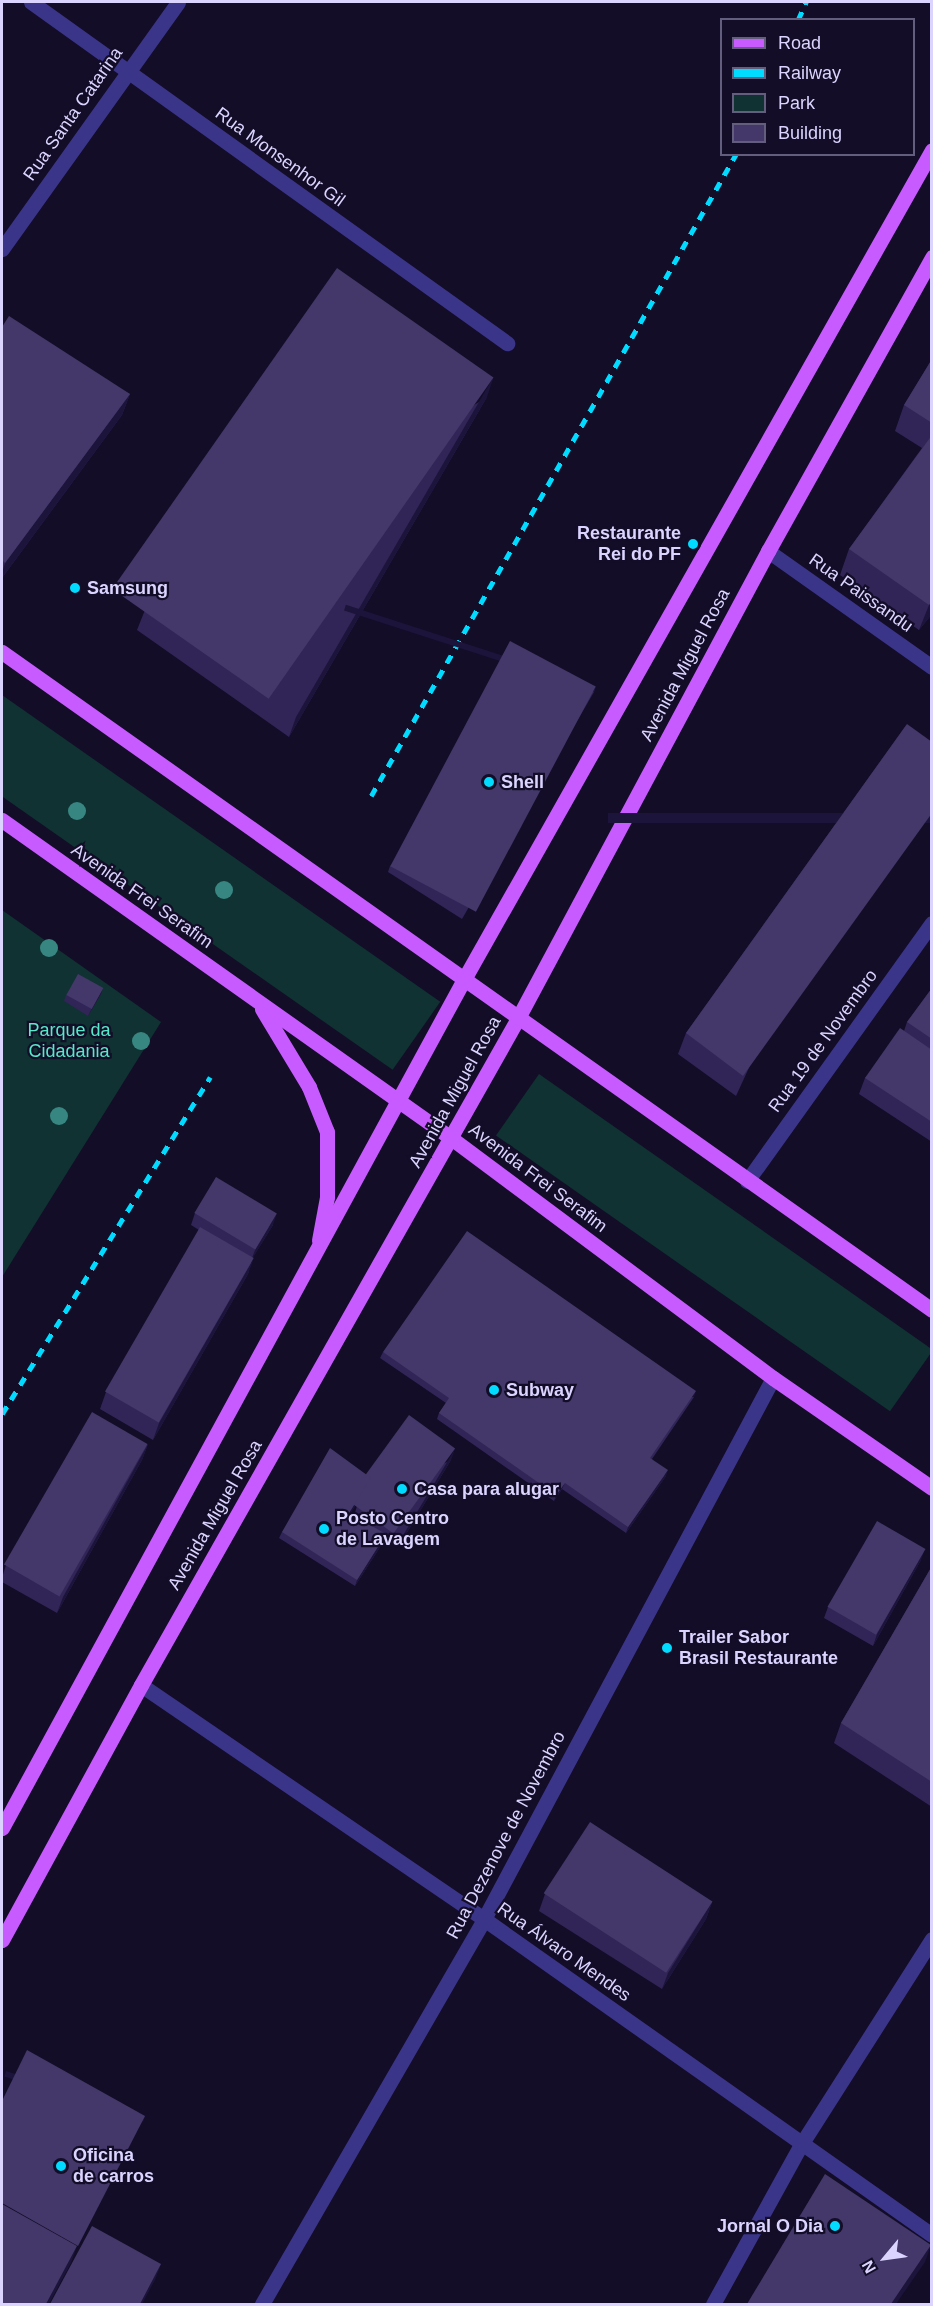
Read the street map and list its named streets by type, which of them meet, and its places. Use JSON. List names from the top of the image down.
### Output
{
  "streets": {
    "main road": ["Avenida Miguel Rosa", "Avenida Frei Serafim"],
    "street": [
      "Rua Santa Catarina",
      "Rua Monsenhor Gil",
      "Rua Paissandu",
      "Rua 19 de Novembro",
      "Rua Dezenove de Novembro",
      "Rua Álvaro Mendes"
    ]
  },
  "crossings": [
    ["Rua Santa Catarina", "Rua Monsenhor Gil"],
    ["Rua Paissandu", "Avenida Miguel Rosa"],
    ["Avenida Miguel Rosa", "Avenida Frei Serafim"],
    ["Avenida Miguel Rosa", "Rua Álvaro Mendes"],
    ["Avenida Frei Serafim", "Rua Dezenove de Novembro"],
    ["Rua Dezenove de Novembro", "Rua Álvaro Mendes"]
  ],
  "parks": ["Parque da Cidadania"],
  "places": [
    "Restaurante Rei do PF",
    "Samsung",
    "Shell",
    "Subway",
    "Casa para alugar",
    "Posto Centro de Lavagem",
    "Trailer Sabor Brasil Restaurante",
    "Oficina de carros",
    "Jornal O Dia"
  ],
  "legend": [
    "Road",
    "Railway",
    "Park",
    "Building"
  ],
  "north": "bottom left"
}
